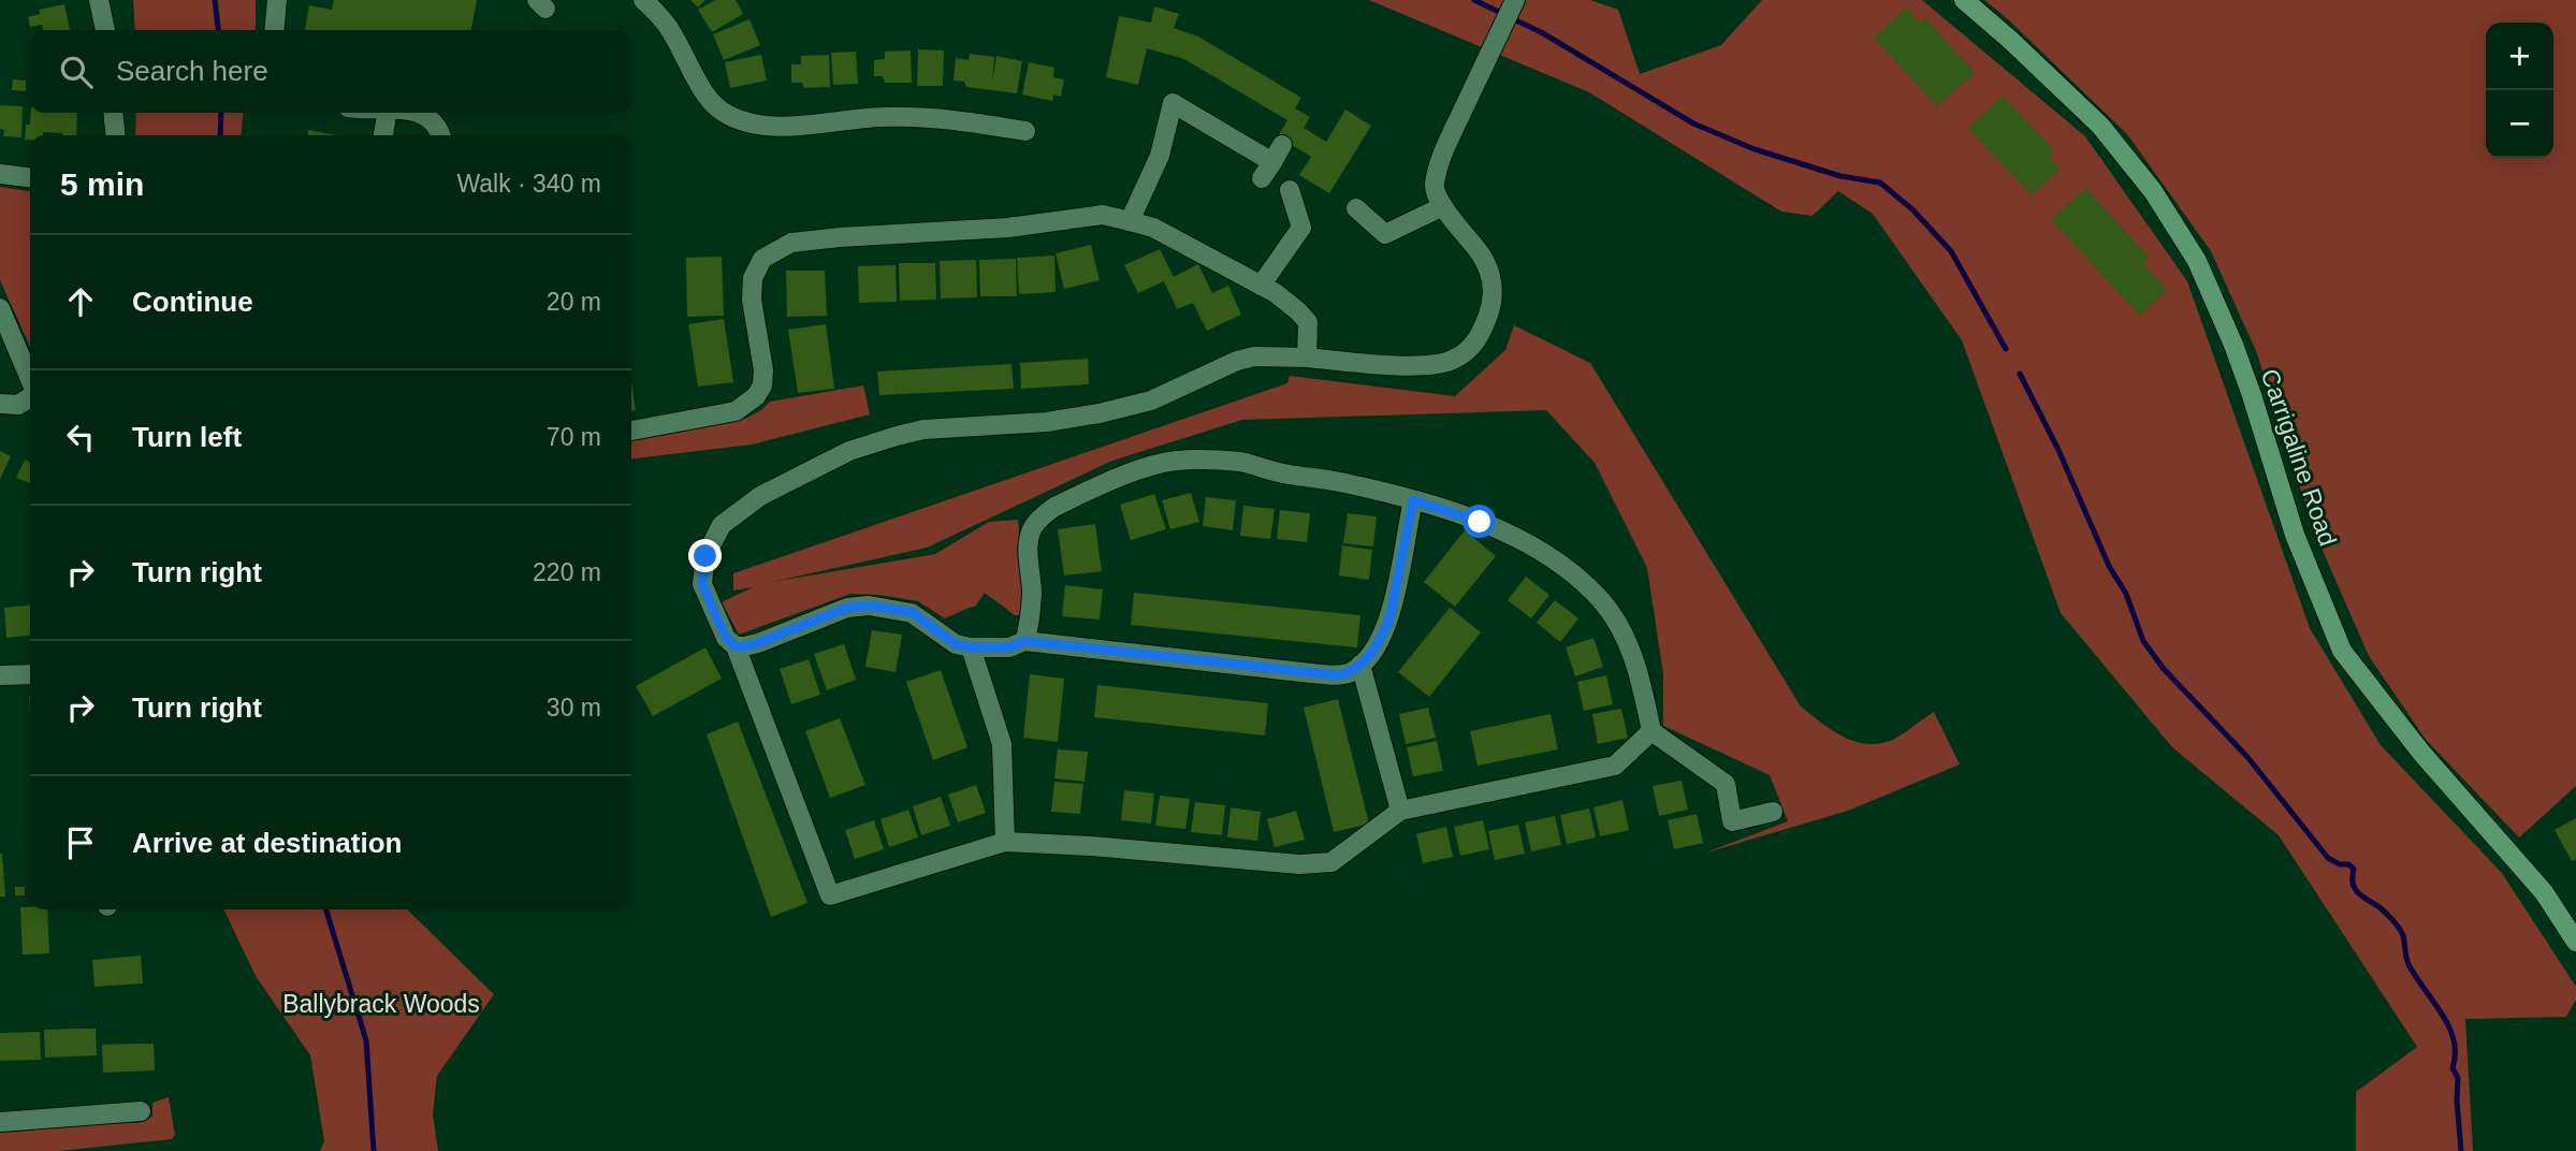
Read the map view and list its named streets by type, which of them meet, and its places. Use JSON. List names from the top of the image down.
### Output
{
  "streets": {
    "main road": ["Carrigaline Road"]
  },
  "parks": ["Ballybrack Woods"],
  "page": {
    "map_buttons": ["+", "−"],
    "search": "Search here",
    "heading": ["5 min", "Walk · 340 m"],
    "list": [
      ["Continue", "20 m"],
      ["Turn left", "70 m"],
      ["Turn right", "220 m"],
      ["Turn right", "30 m"],
      "Arrive at destination"
    ]
  }
}
